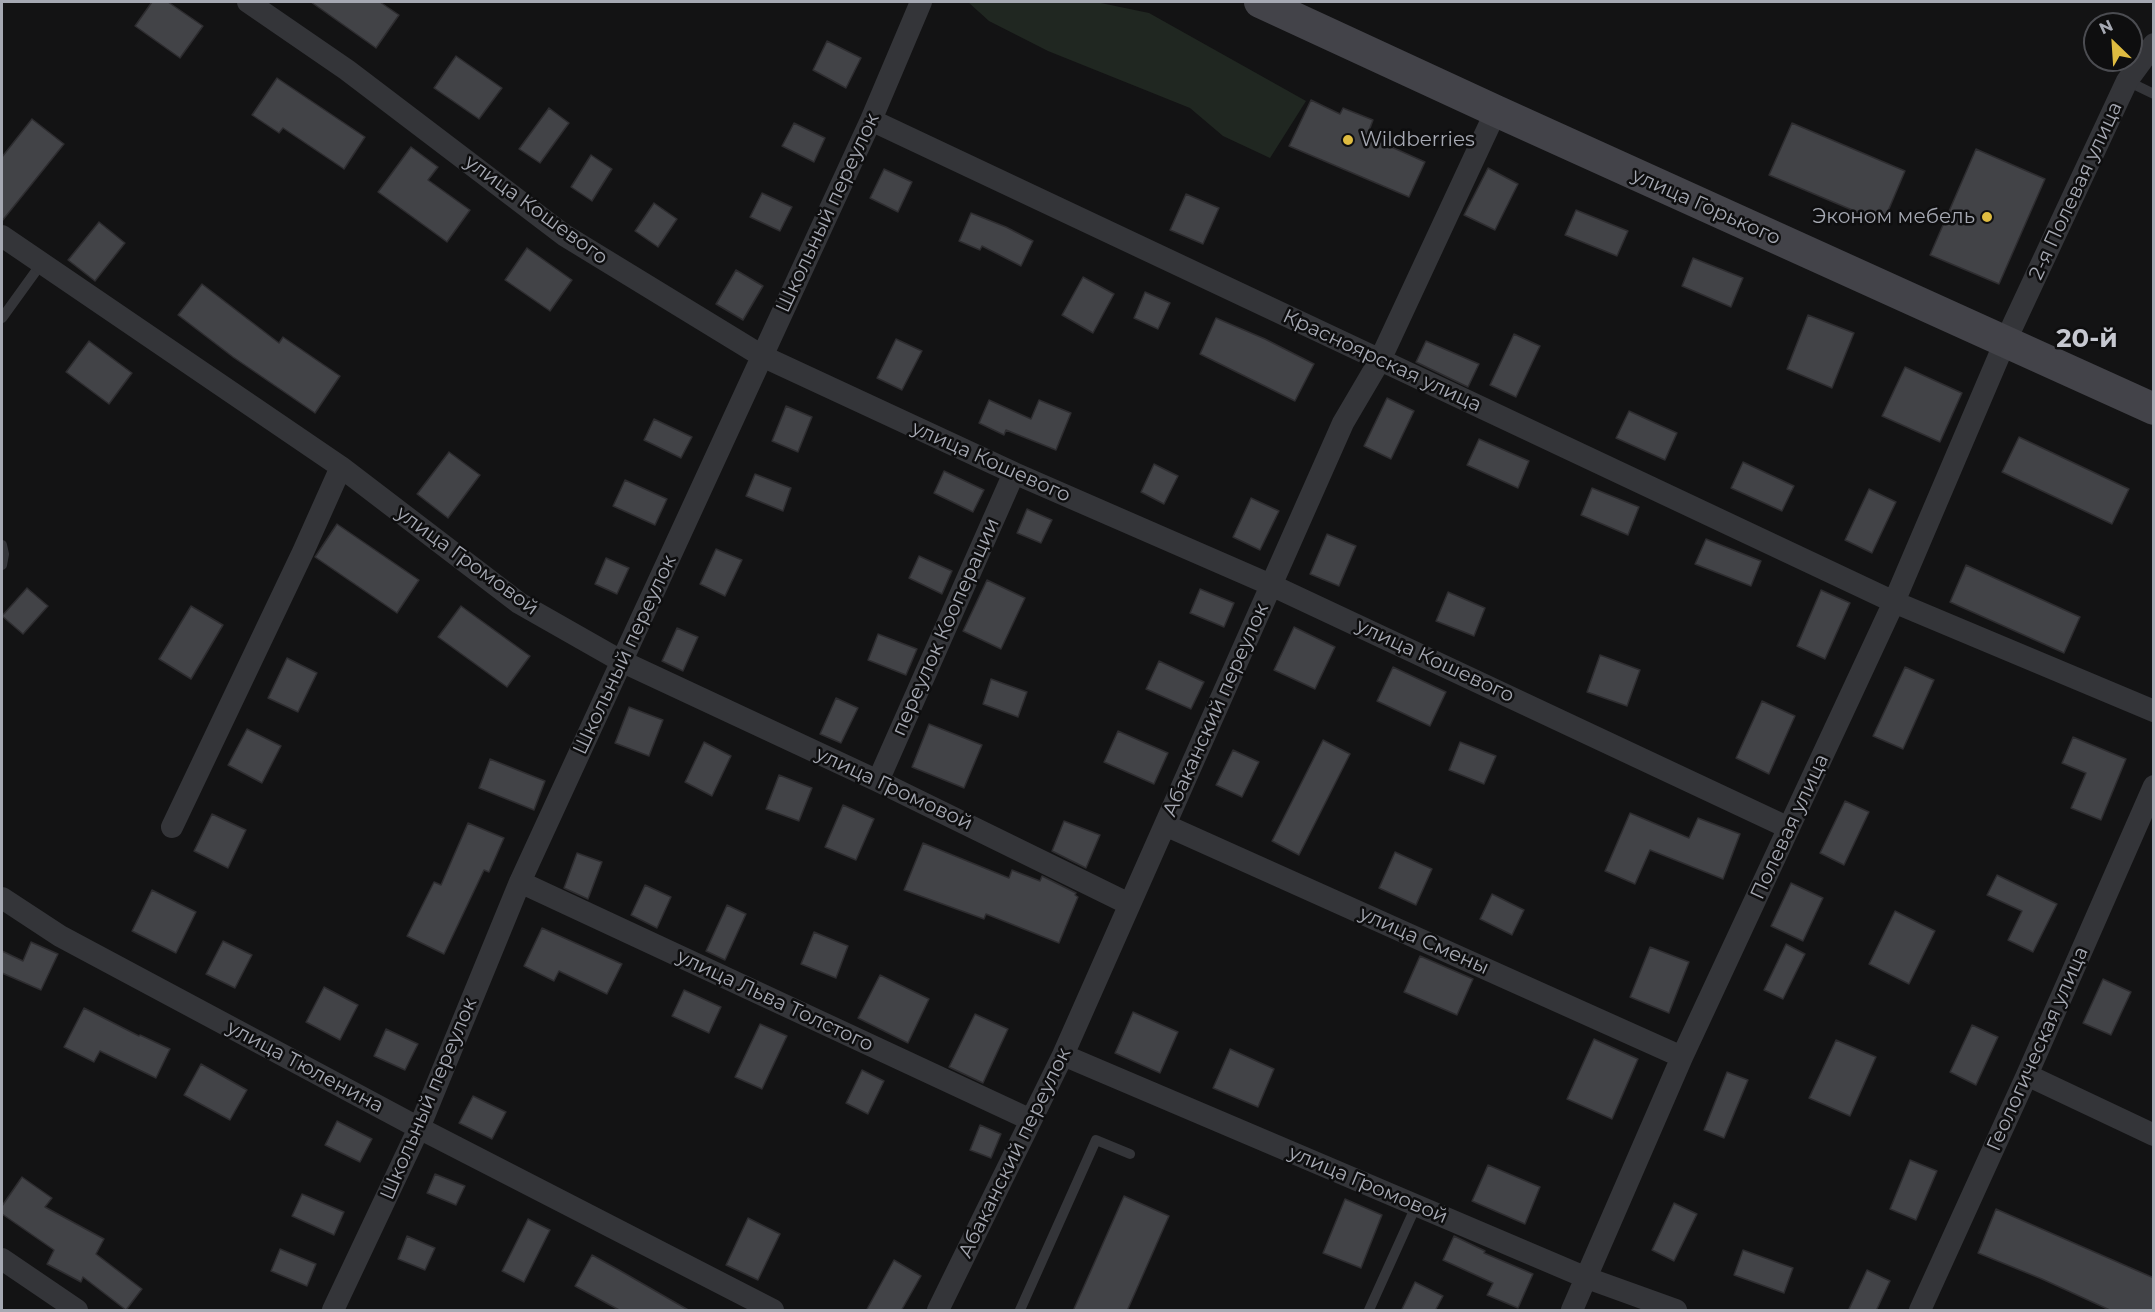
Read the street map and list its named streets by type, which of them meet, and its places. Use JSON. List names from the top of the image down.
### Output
{
  "streets": {
    "street": [
      "2-я Полевая улица",
      "улица Горького",
      "улица Кошевого",
      "Школьный переулок",
      "Красноярская улица",
      "улица Громовой",
      "переулок Кооперации",
      "Абаканский переулок",
      "Полевая улица",
      "улица Смены",
      "улица Льва Толстого",
      "Геологическая улица",
      "улица Тюленина"
    ]
  },
  "crossings": [
    ["2-я Полевая улица", "улица Горького"],
    ["2-я Полевая улица", "Полевая улица"],
    ["улица Горького", "Абаканский переулок"],
    ["улица Горького", "Полевая улица"],
    ["улица Кошевого", "Школьный переулок"],
    ["улица Кошевого", "переулок Кооперации"],
    ["улица Кошевого", "Абаканский переулок"],
    ["улица Кошевого", "Полевая улица"],
    ["Школьный переулок", "Красноярская улица"],
    ["Школьный переулок", "улица Громовой"],
    ["Школьный переулок", "улица Льва Толстого"],
    ["Школьный переулок", "улица Тюленина"],
    ["Красноярская улица", "Абаканский переулок"],
    ["Красноярская улица", "Полевая улица"],
    ["улица Громовой", "переулок Кооперации"],
    ["улица Громовой", "Абаканский переулок"],
    ["улица Громовой", "Полевая улица"],
    ["Абаканский переулок", "улица Смены"],
    ["Абаканский переулок", "улица Льва Толстого"],
    ["Полевая улица", "улица Смены"]
  ],
  "districts": ["20-й"],
  "places": ["Wildberries", "Эконом мебель"],
  "north": "top left"
}
